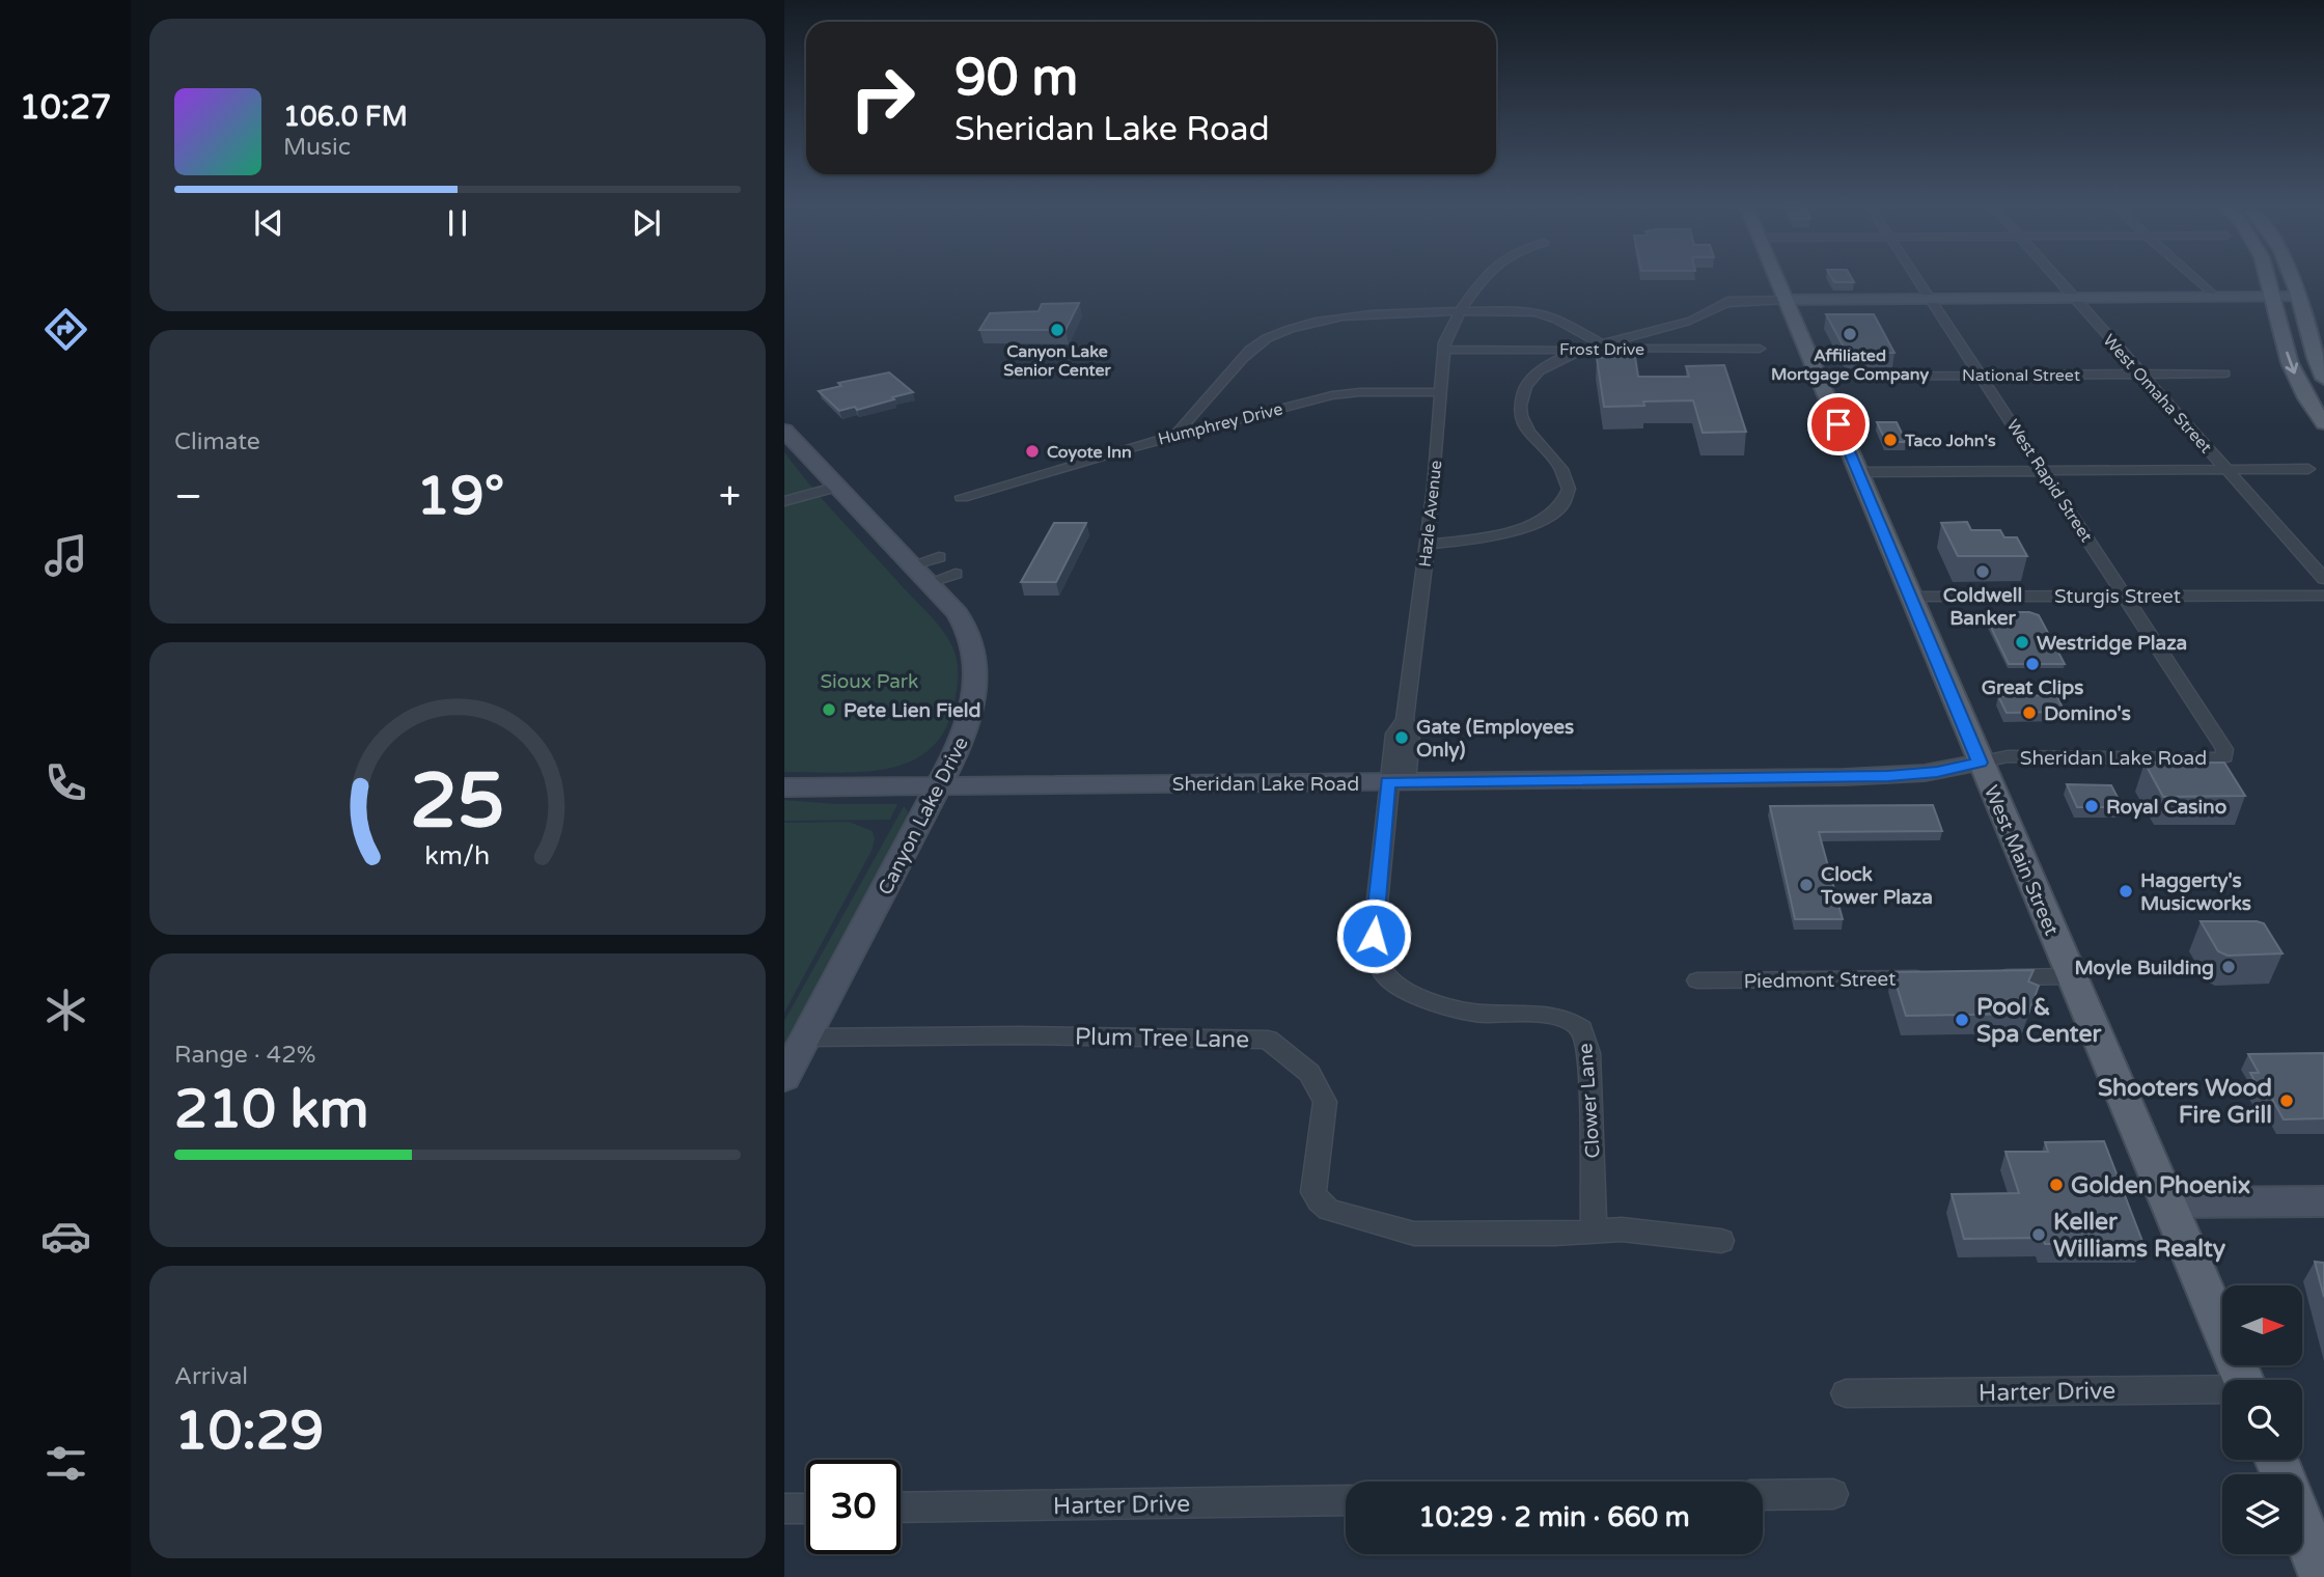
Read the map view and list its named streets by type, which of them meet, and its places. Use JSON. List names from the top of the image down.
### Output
{
  "streets": {
    "main road": ["West Main Street"],
    "street": [
      "Frost Drive",
      "National Street",
      "West Omaha Street",
      "Humphrey Drive",
      "West Rapid Street",
      "Hazle Avenue",
      "Sturgis Street",
      "Sheridan Lake Road",
      "Canyon Lake Drive",
      "Piedmont Street",
      "Plum Tree Lane",
      "Clower Lane",
      "Harter Drive"
    ]
  },
  "crossings": [
    ["Frost Drive", "Hazle Avenue"],
    ["National Street", "West Omaha Street"],
    ["National Street", "West Rapid Street"],
    ["National Street", "West Main Street"],
    ["Humphrey Drive", "Hazle Avenue"],
    ["West Rapid Street", "Sturgis Street"],
    ["West Rapid Street", "Sheridan Lake Road"],
    ["Hazle Avenue", "Sheridan Lake Road"],
    ["Hazle Avenue", "Clower Lane"],
    ["Sturgis Street", "West Main Street"],
    ["Sheridan Lake Road", "Canyon Lake Drive"],
    ["Sheridan Lake Road", "West Main Street"],
    ["Sheridan Lake Road", "Clower Lane"],
    ["Canyon Lake Drive", "Plum Tree Lane"],
    ["Plum Tree Lane", "Clower Lane"]
  ],
  "parks": ["Sioux Park"],
  "places": [
    "Canyon Lake Senior Center",
    "Affiliated Mortgage Company",
    "Taco John's",
    "Coyote Inn",
    "Coldwell Banker",
    "Westridge Plaza",
    "Great Clips",
    "Pete Lien Field",
    "Domino's",
    "Gate (Employees Only)",
    "Royal Casino",
    "Clock Tower Plaza",
    "Haggerty's Musicworks",
    "Moyle Building",
    "Pool & Spa Center",
    "Shooters Wood Fire Grill",
    "Golden Phoenix",
    "Keller Williams Realty"
  ],
  "north": "right",
  "page": {
    "tabs": "10:27",
    "turn": ["90 m", "Sheridan Lake Road"],
    "song": ["106.0 FM", "Music"],
    "tile": [
      "Climate",
      ["Range · 42%", "210 km"],
      ["Arrival", "10:29"]
    ],
    "heat": ["−", "19°", "+"],
    "limit": "30",
    "trip": "10:29 · 2 min · 660 m",
    "gauge": ["25", "km/h"]
  }
}
